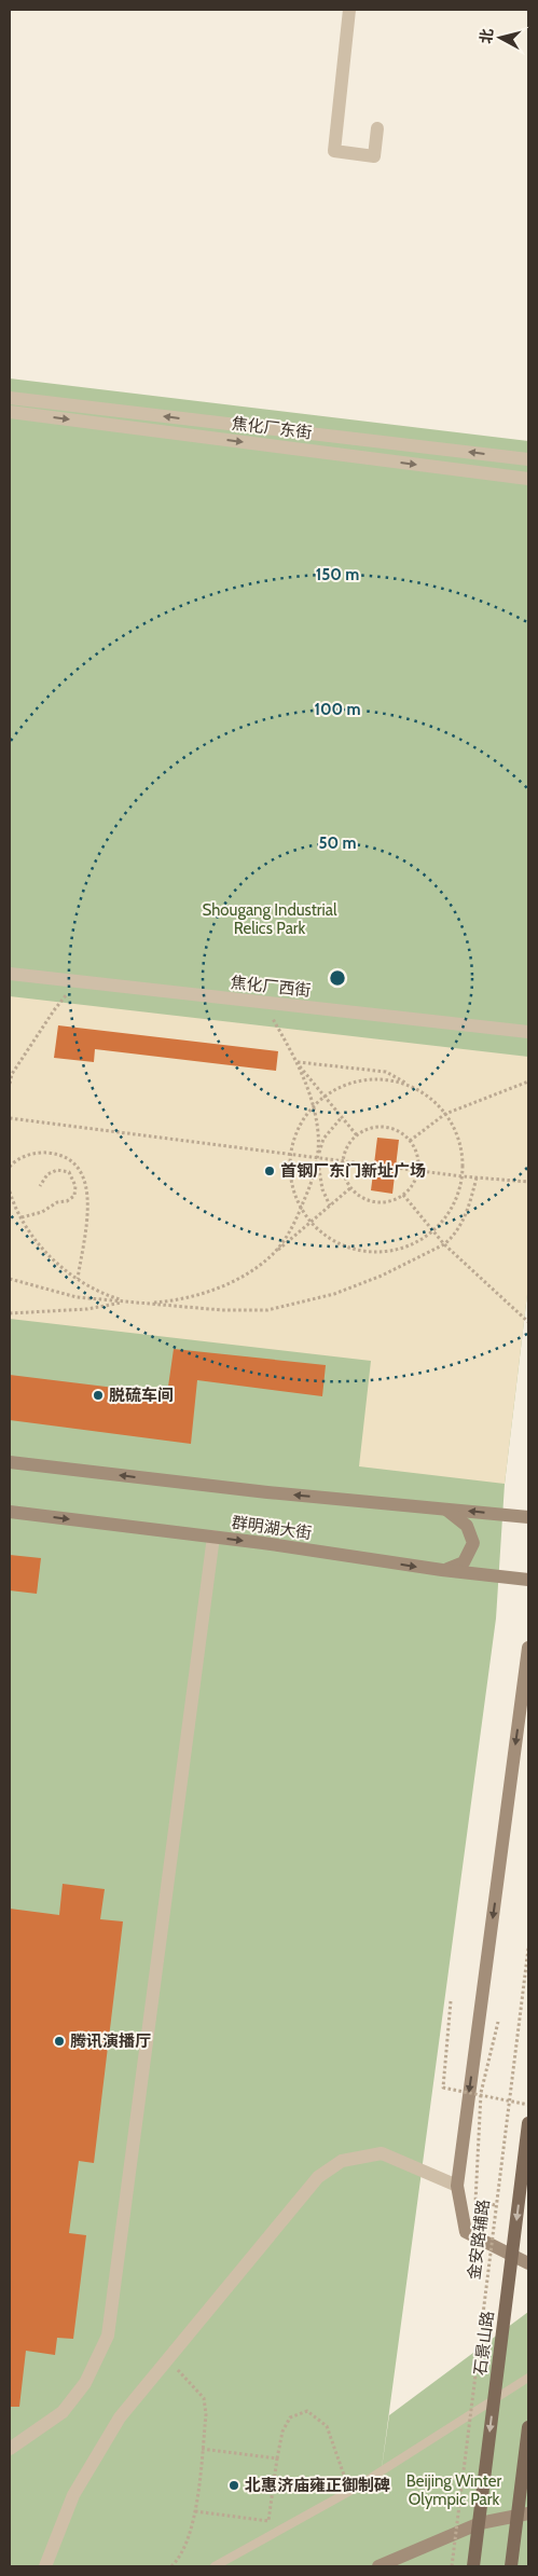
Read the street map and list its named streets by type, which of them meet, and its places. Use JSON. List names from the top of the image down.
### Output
{
  "streets": {
    "main road": ["群明湖大街", "石景山路"],
    "street": ["焦化厂东街", "焦化厂西街"],
    "path": ["金安路辅路"]
  },
  "parks": ["Shougang Industrial Relics Park", "Beijing Winter Olympic Park"],
  "places": [
    "首钢厂东门新址广场",
    "脱硫车间",
    "腾讯演播厅",
    "北惠济庙雍正御制碑"
  ],
  "north": "left",
  "rings": ["150 m", "100 m", "50 m"]
}
